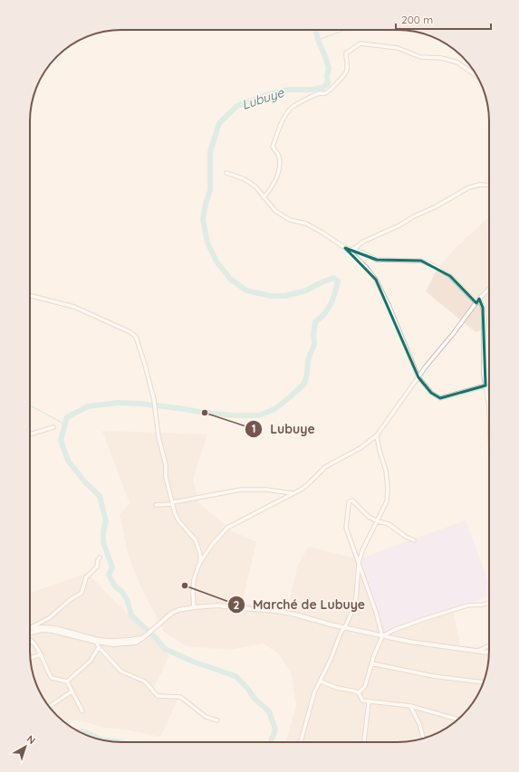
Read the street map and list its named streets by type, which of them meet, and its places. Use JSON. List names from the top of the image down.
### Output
{
  "water": ["Lubuye"],
  "places": ["Lubuye", "Marché de Lubuye"],
  "scale_bar": "200 m",
  "north": "top right"
}
